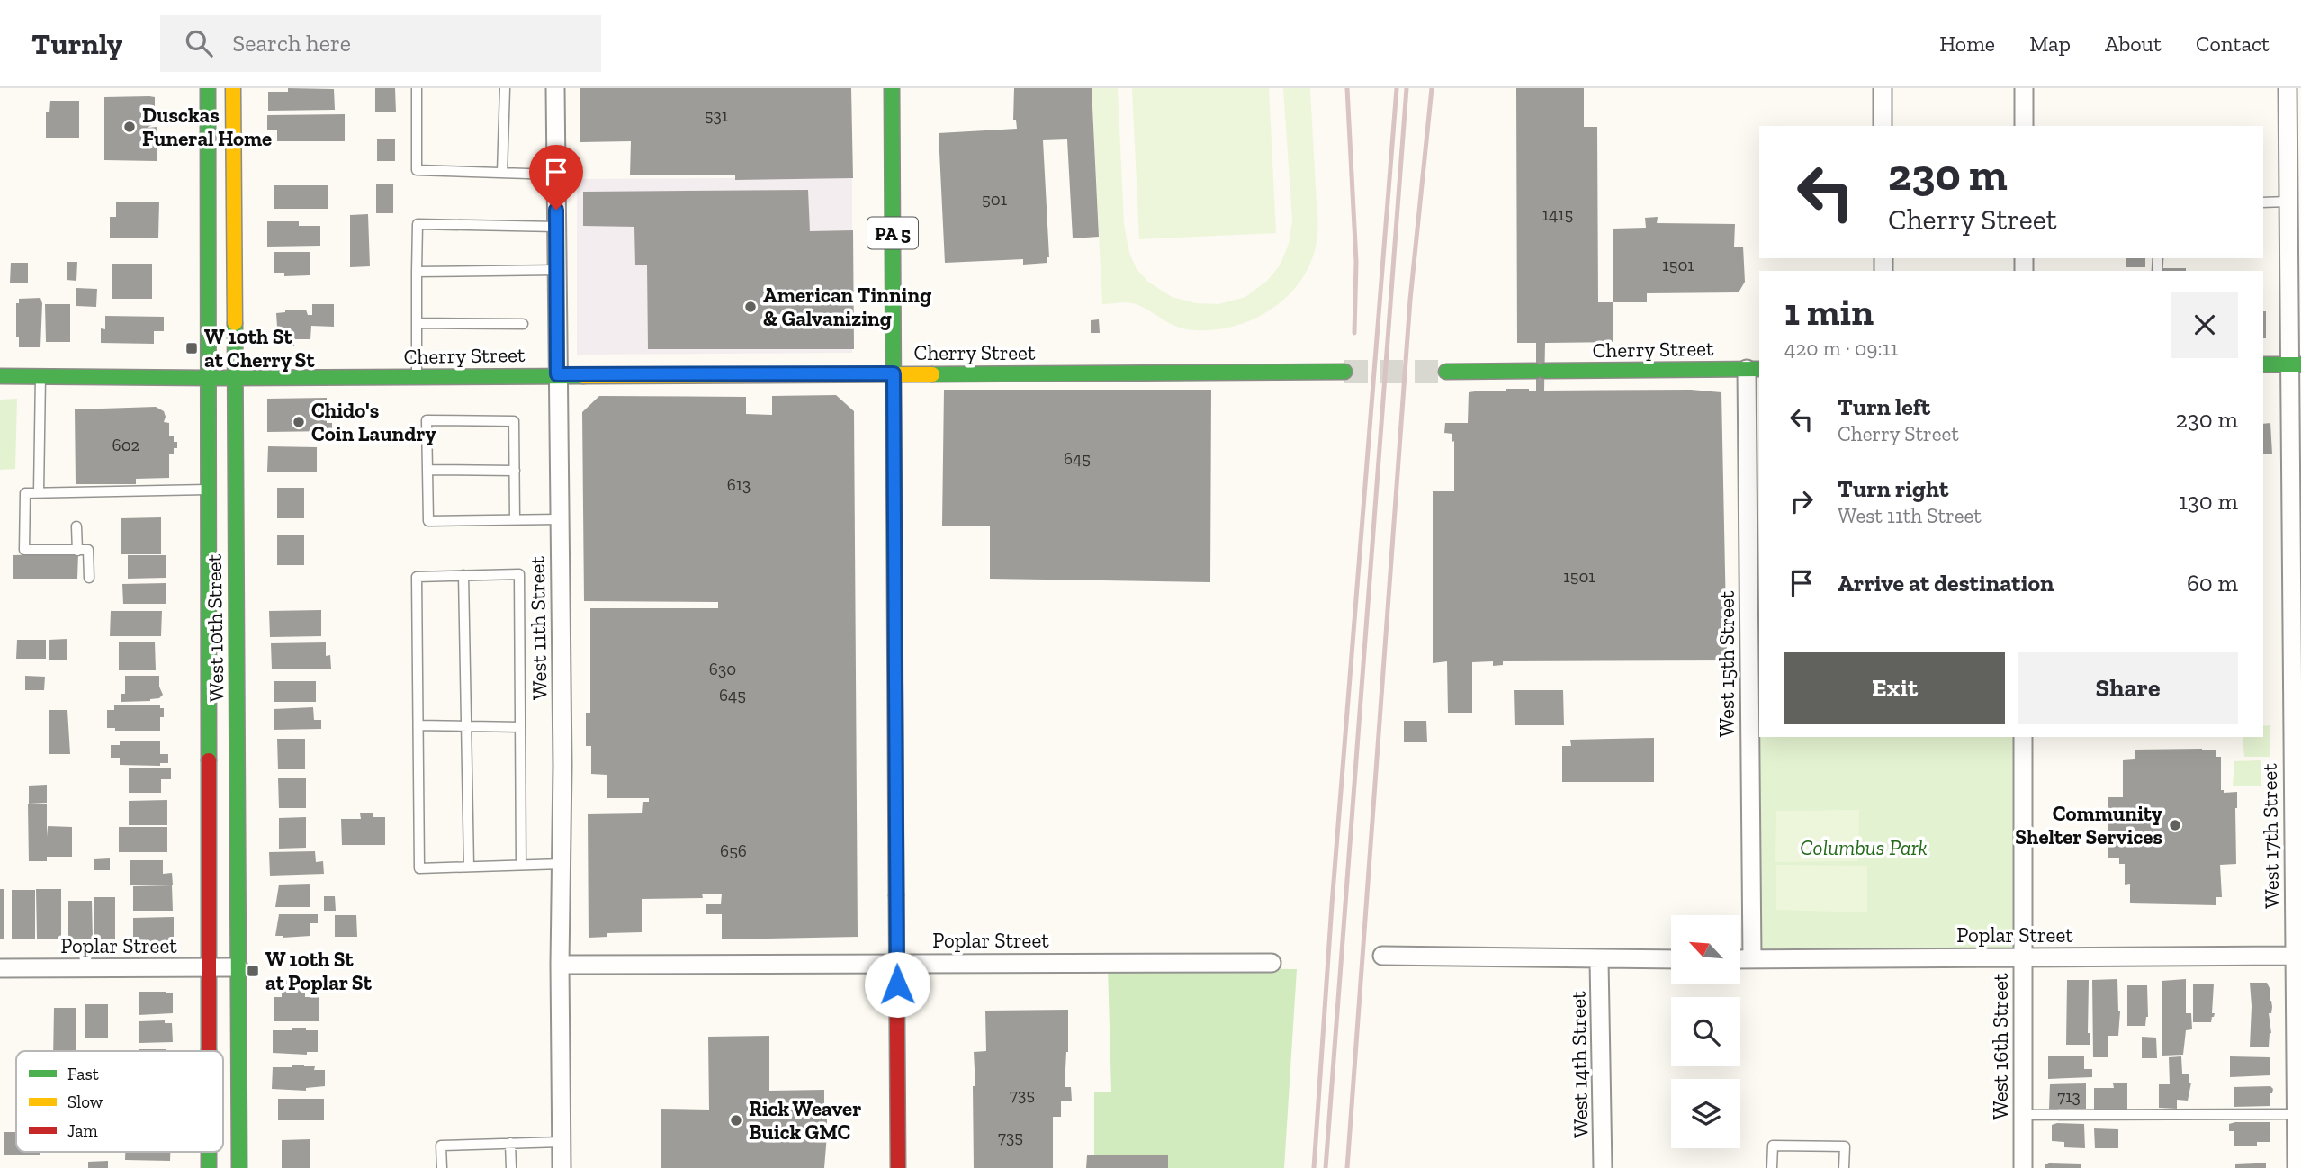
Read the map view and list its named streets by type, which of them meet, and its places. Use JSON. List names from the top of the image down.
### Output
{
  "streets": {
    "street": [
      "PA 5",
      "Cherry Street",
      "West 10th Street",
      "West 11th Street",
      "West 15th Street",
      "West 17th Street",
      "Poplar Street",
      "West 16th Street",
      "West 14th Street"
    ]
  },
  "crossings": [
    ["PA 5", "Cherry Street"],
    ["PA 5", "Poplar Street"],
    ["Cherry Street", "West 10th Street"],
    ["Cherry Street", "West 11th Street"],
    ["Cherry Street", "West 15th Street"],
    ["West 10th Street", "Poplar Street"],
    ["West 11th Street", "Poplar Street"],
    ["West 15th Street", "Poplar Street"],
    ["West 17th Street", "Poplar Street"],
    ["Poplar Street", "West 16th Street"]
  ],
  "parks": ["Columbus Park"],
  "places": {
    "other": [
      "Dusckas Funeral Home",
      "American Tinning & Galvanizing",
      "Chido's Coin Laundry",
      "Community Shelter Services",
      "Rick Weaver Buick GMC"
    ],
    "transit": ["W 10th St at Cherry St", "W 10th St at Poplar St"]
  },
  "house_numbers": [
    "531",
    "501",
    "1415",
    "1501",
    "602",
    "645",
    "613",
    "1501",
    "630",
    "645",
    "656",
    "735",
    "713",
    "735"
  ],
  "legend": ["Fast", "Slow", "Jam"],
  "north": "top left",
  "page": {
    "header": "Turnly",
    "search": "Search here",
    "nav": [
      "Home",
      "Map",
      "About",
      "Contact"
    ],
    "turn": ["230 m", "Cherry Street"],
    "heading": ["1 min", "420 m · 09:11"],
    "list": [
      {
        "name": "Turn left",
        "note": "Cherry Street",
        "value": "230 m"
      },
      {
        "name": "Turn right",
        "note": "West 11th Street",
        "value": "130 m"
      },
      {
        "name": "Arrive at destination",
        "value": "60 m"
      }
    ],
    "buttons": ["Exit", "Share"]
  }
}
